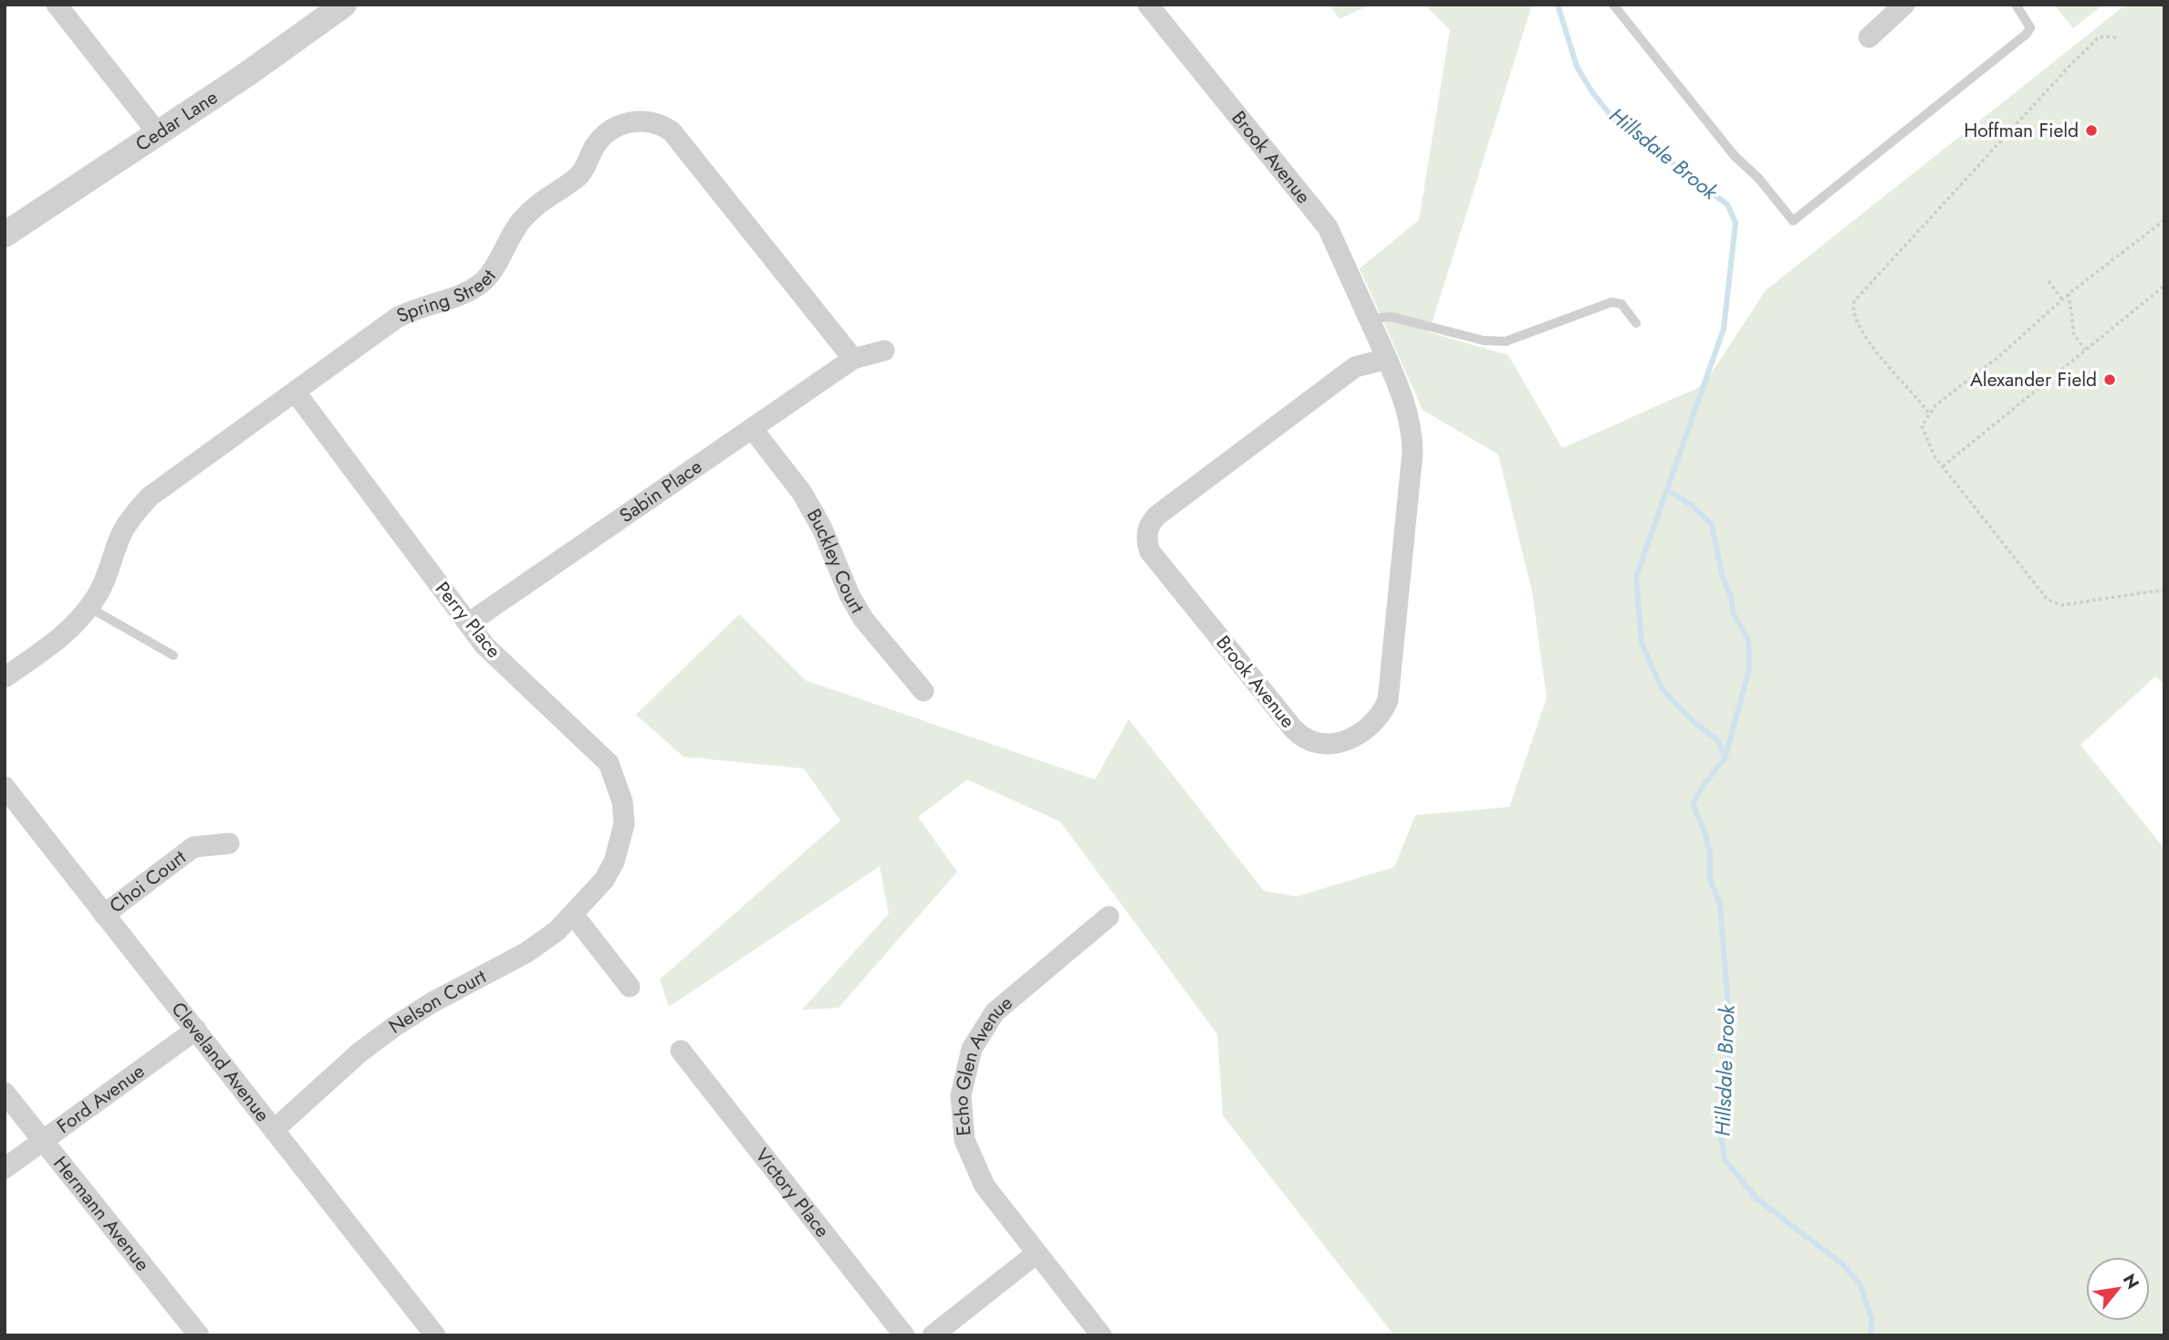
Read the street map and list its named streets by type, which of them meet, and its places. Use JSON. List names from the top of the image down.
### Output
{
  "streets": {
    "street": [
      "Cedar Lane",
      "Brook Avenue",
      "Spring Street",
      "Sabin Place",
      "Buckley Court",
      "Perry Place",
      "Choi Court",
      "Nelson Court",
      "Cleveland Avenue",
      "Echo Glen Avenue",
      "Ford Avenue",
      "Victory Place",
      "Hermann Avenue"
    ]
  },
  "crossings": [
    ["Spring Street", "Sabin Place"],
    ["Spring Street", "Perry Place"],
    ["Sabin Place", "Buckley Court"],
    ["Sabin Place", "Perry Place"],
    ["Perry Place", "Nelson Court"],
    ["Choi Court", "Cleveland Avenue"],
    ["Nelson Court", "Cleveland Avenue"],
    ["Cleveland Avenue", "Ford Avenue"],
    ["Ford Avenue", "Hermann Avenue"]
  ],
  "water": ["Hillsdale Brook"],
  "places": ["Hoffman Field", "Alexander Field"],
  "north": "top right"
}
